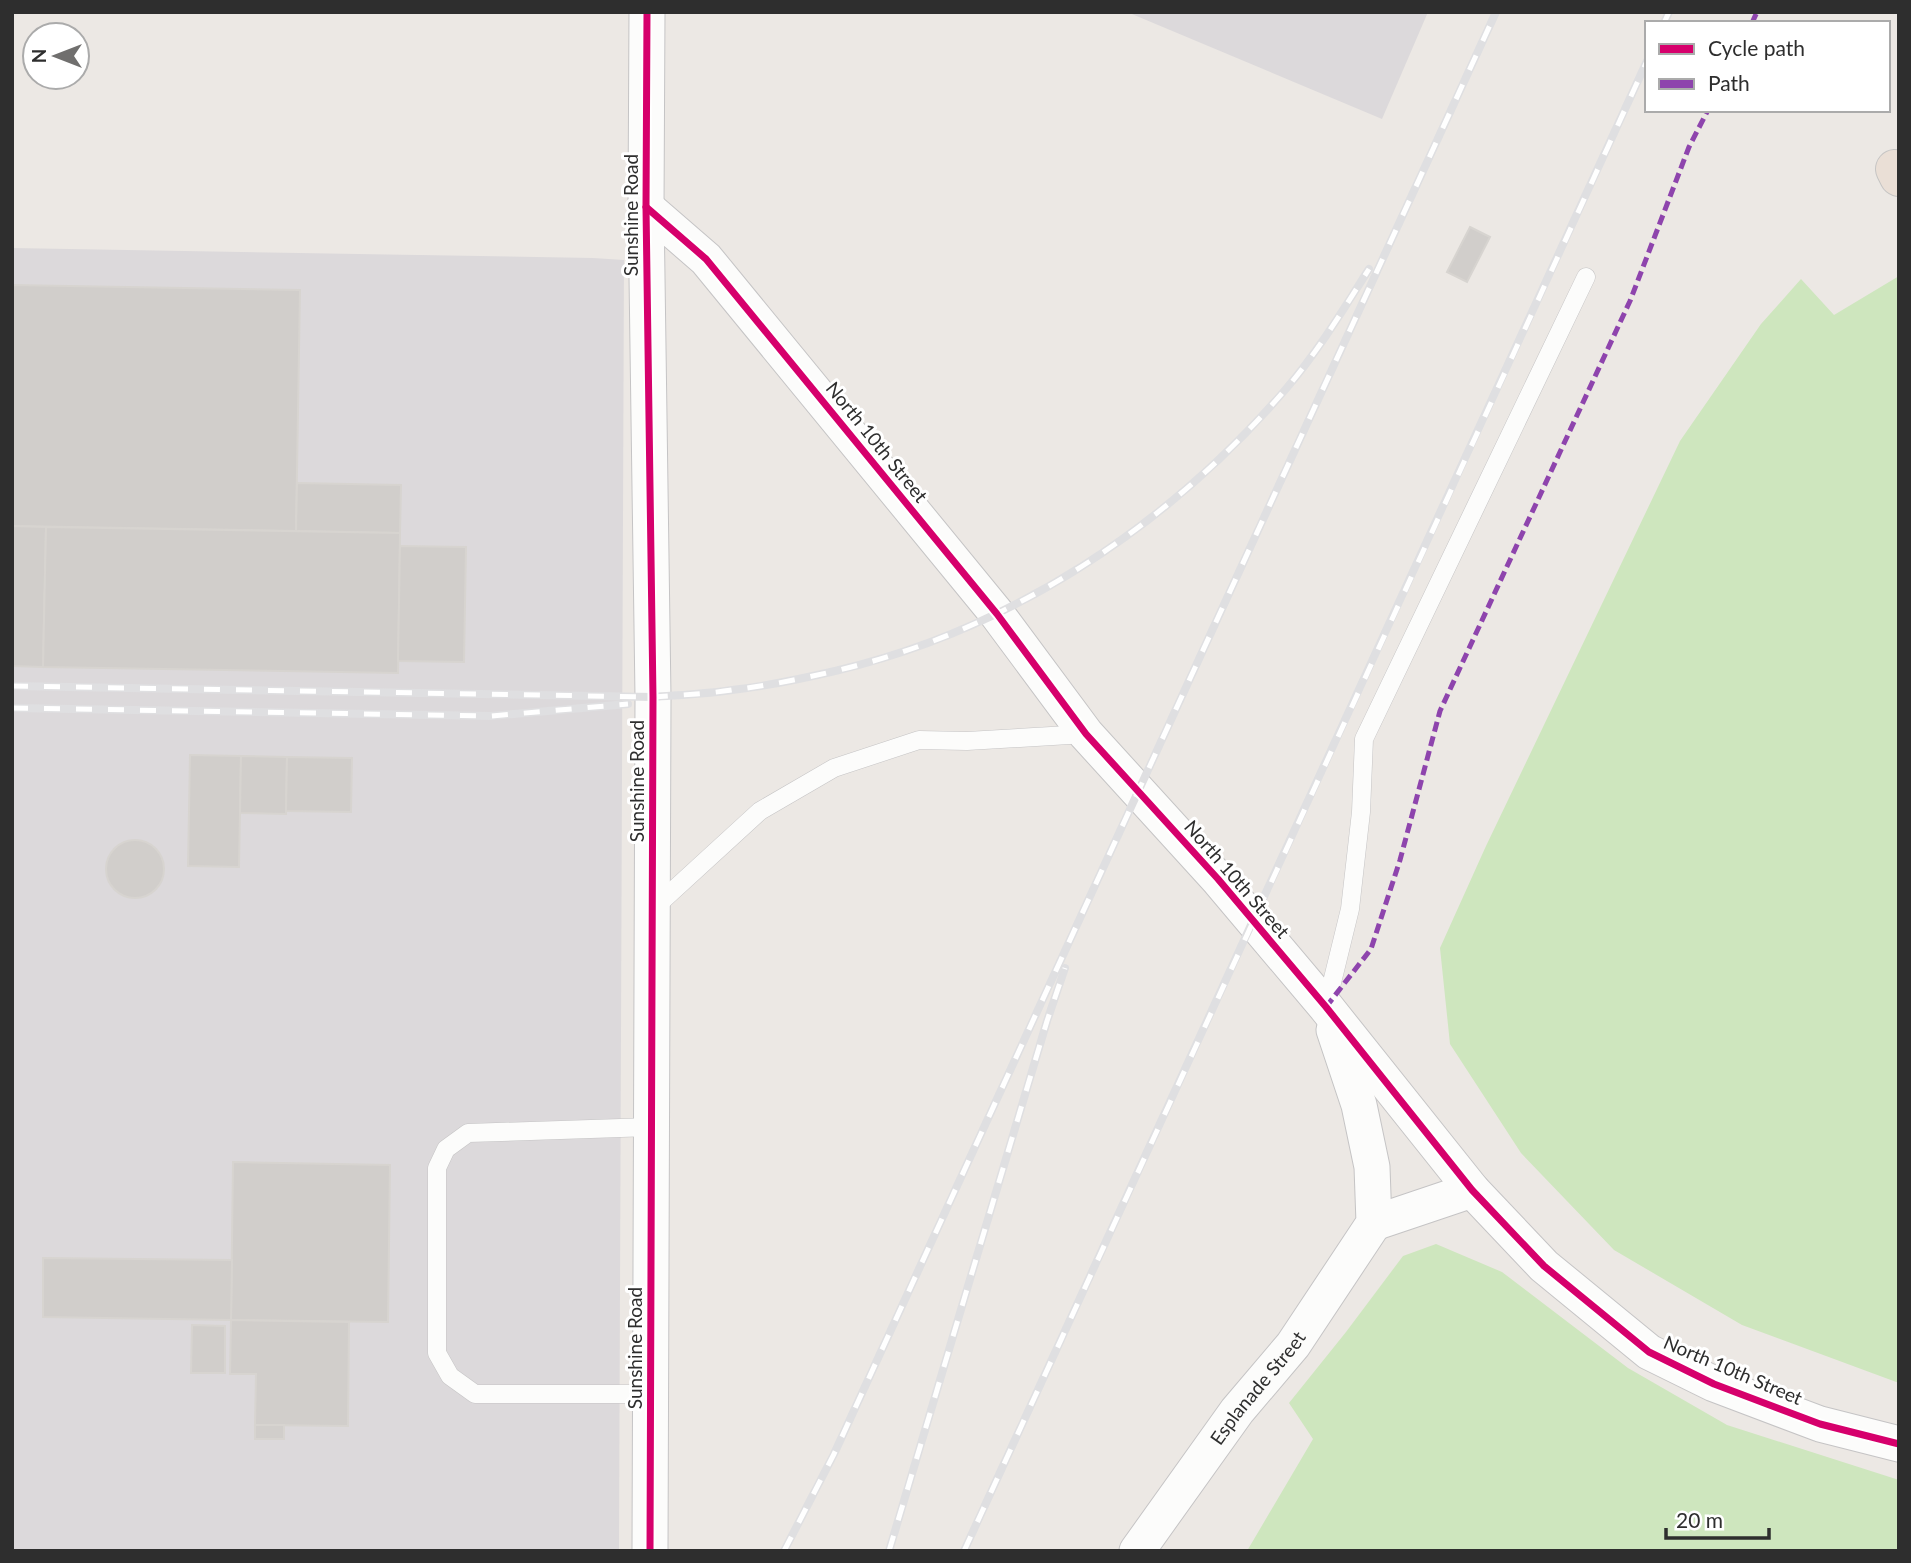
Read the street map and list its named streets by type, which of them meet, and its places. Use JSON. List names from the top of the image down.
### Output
{
  "streets": {
    "street": ["Sunshine Road", "North 10th Street", "Esplanade Street"]
  },
  "crossings": [
    ["Sunshine Road", "North 10th Street"]
  ],
  "legend": ["Cycle path", "Path"],
  "scale_bar": "20 m",
  "north": "left"
}
